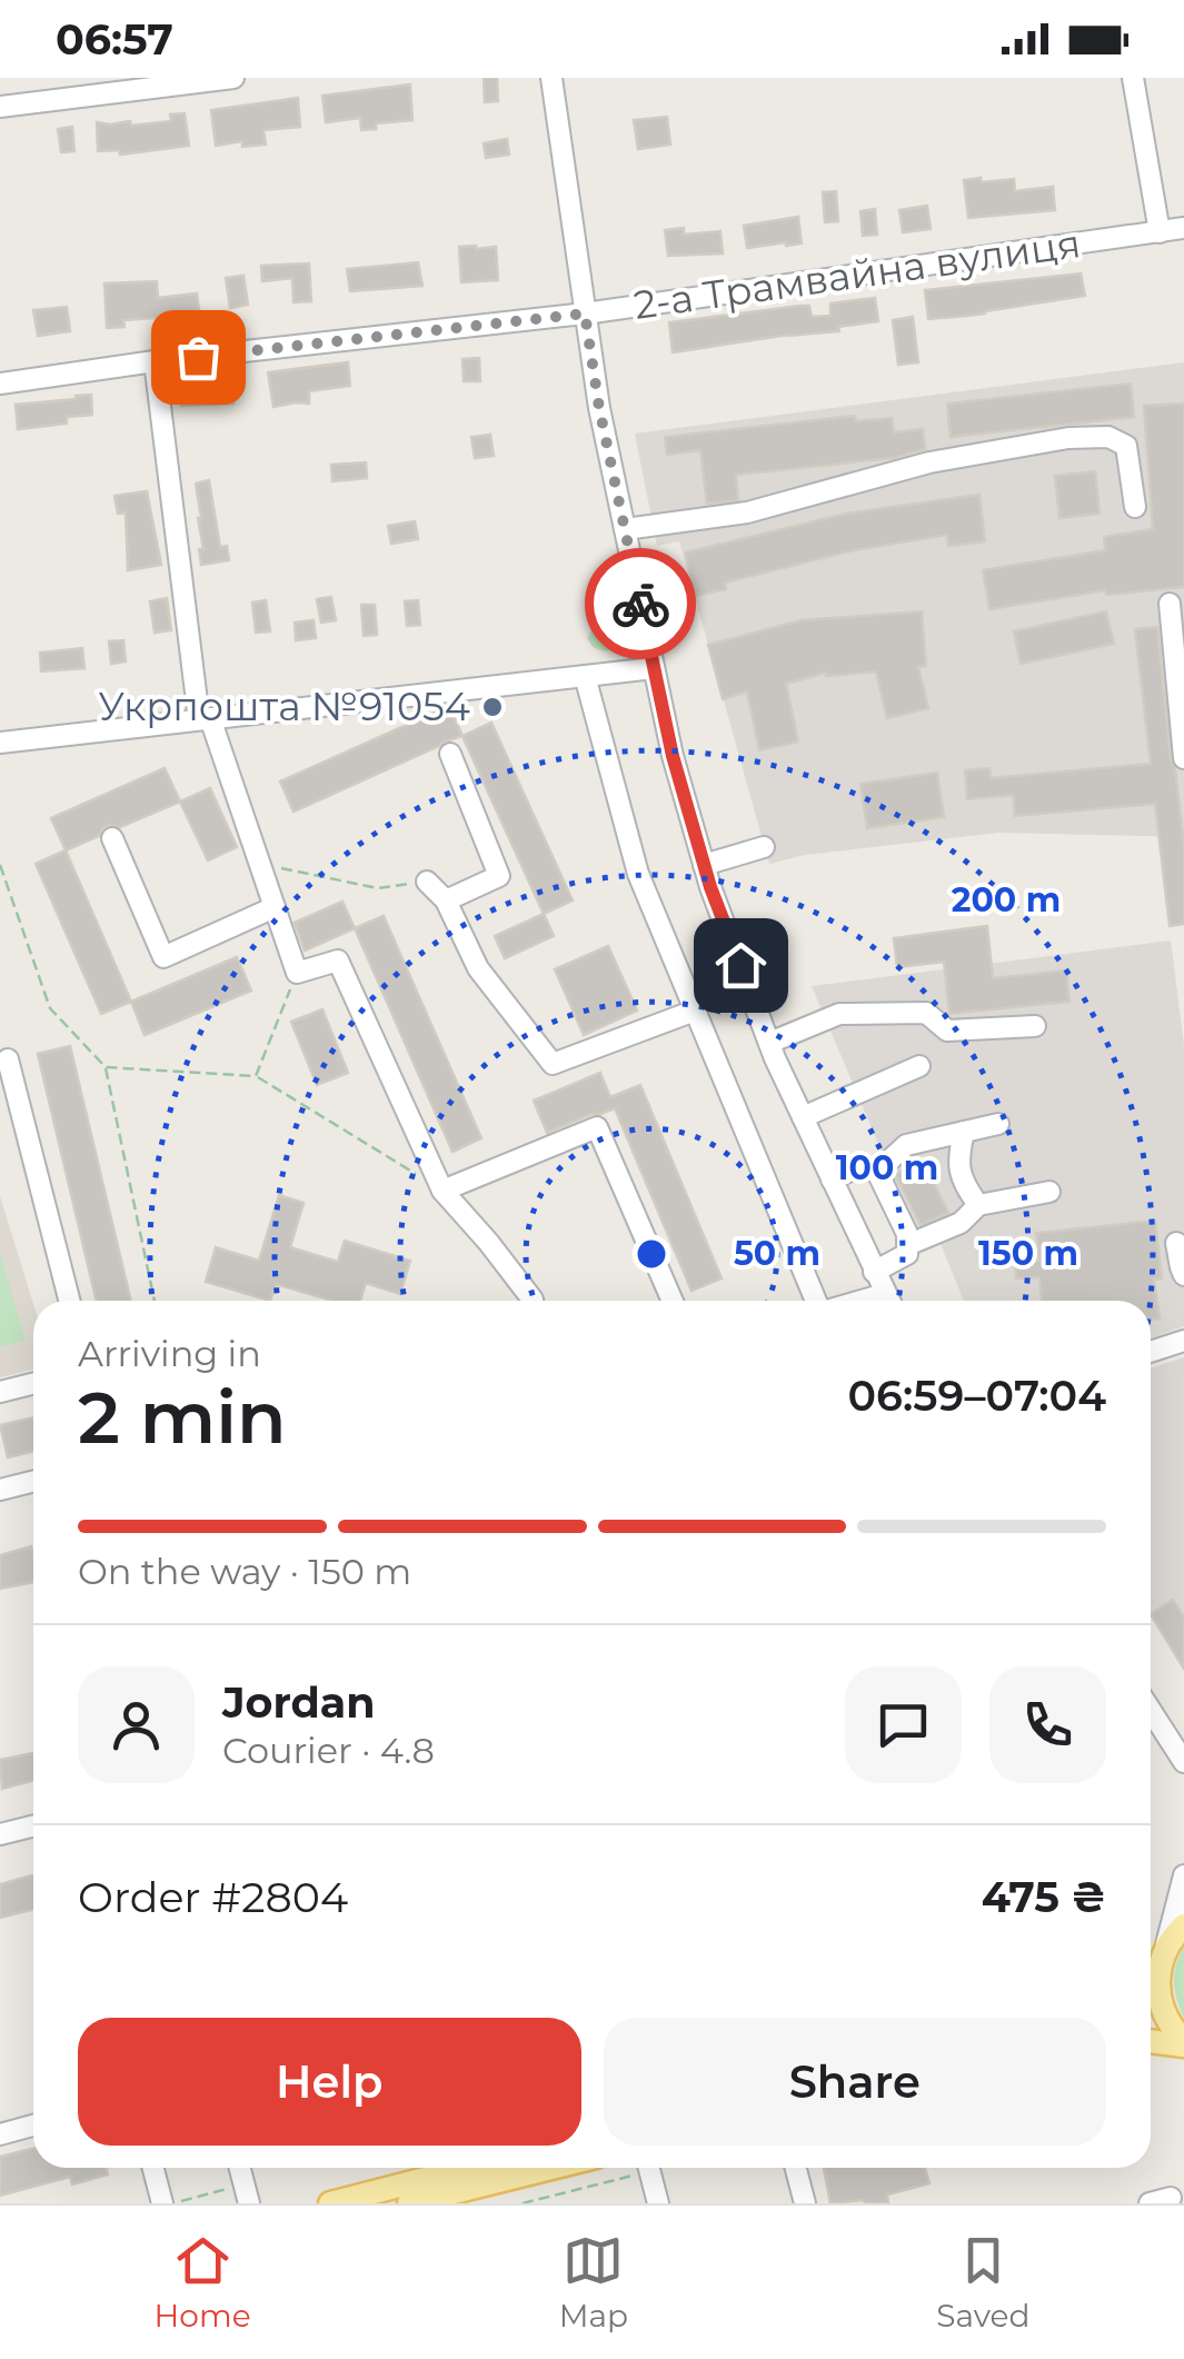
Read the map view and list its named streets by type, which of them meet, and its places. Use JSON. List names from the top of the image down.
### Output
{
  "streets": {
    "street": ["2-а Трамвайна вулиця"]
  },
  "places": ["Укрпошта №91054"],
  "page": {
    "status": "06:57",
    "heading": ["2 min", "Arriving in", "06:59–07:04"],
    "panel": [
      "Jordan",
      "Courier · 4.8",
      "Order #2804",
      "475 ₴"
    ],
    "bar": "On the way · 150 m",
    "buttons": ["Help", "Share"],
    "tabs": ["Home", "Map", "Saved"]
  },
  "rings": [
    "200 m",
    "100 m",
    "50 m",
    "150 m"
  ]
}
